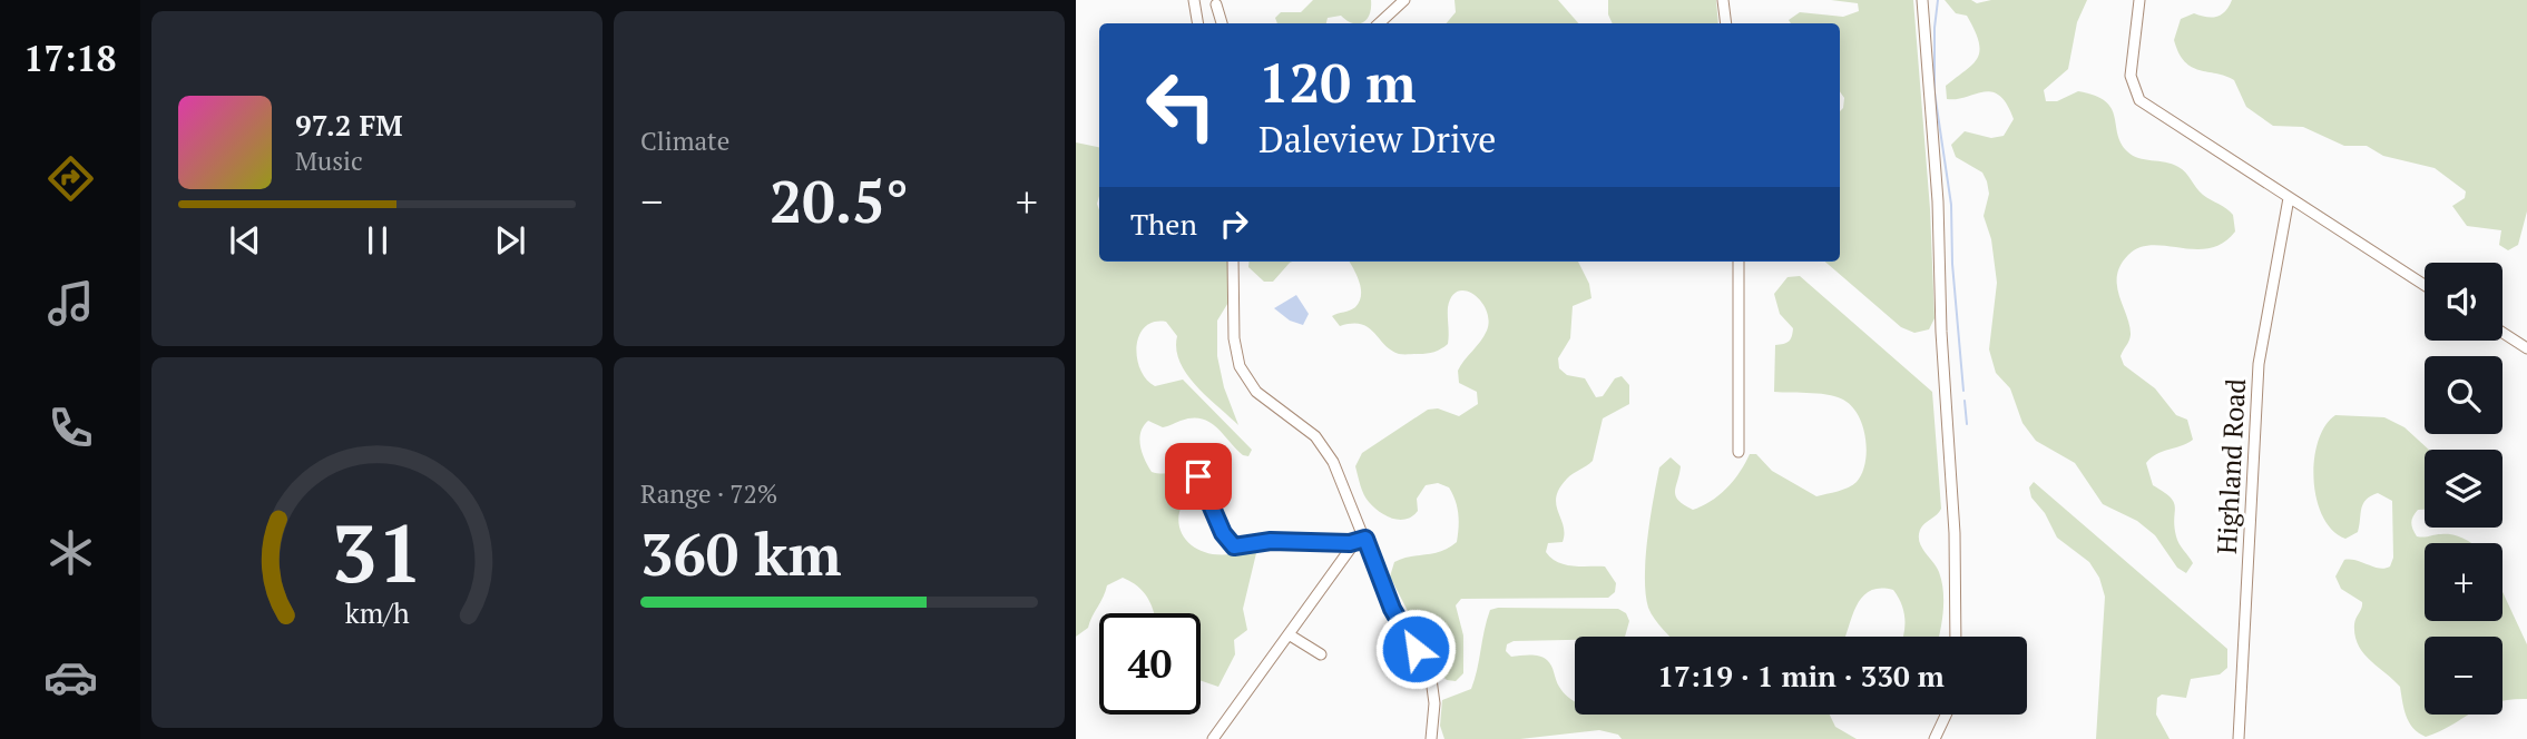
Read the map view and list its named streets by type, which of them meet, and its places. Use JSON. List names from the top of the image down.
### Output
{
  "streets": {
    "street": ["Highland Road"]
  },
  "page": {
    "tabs": "17:18",
    "tile": [
      "Climate",
      ["Range · 72%", "360 km"]
    ],
    "turn": ["120 m", "Daleview Drive"],
    "song": ["97.2 FM", "Music"],
    "heat": ["−", "20.5°", "+"],
    "then": "Then",
    "map_buttons": ["+", "−"],
    "limit": "40",
    "trip": "17:19 · 1 min · 330 m",
    "gauge": ["31", "km/h"]
  }
}
